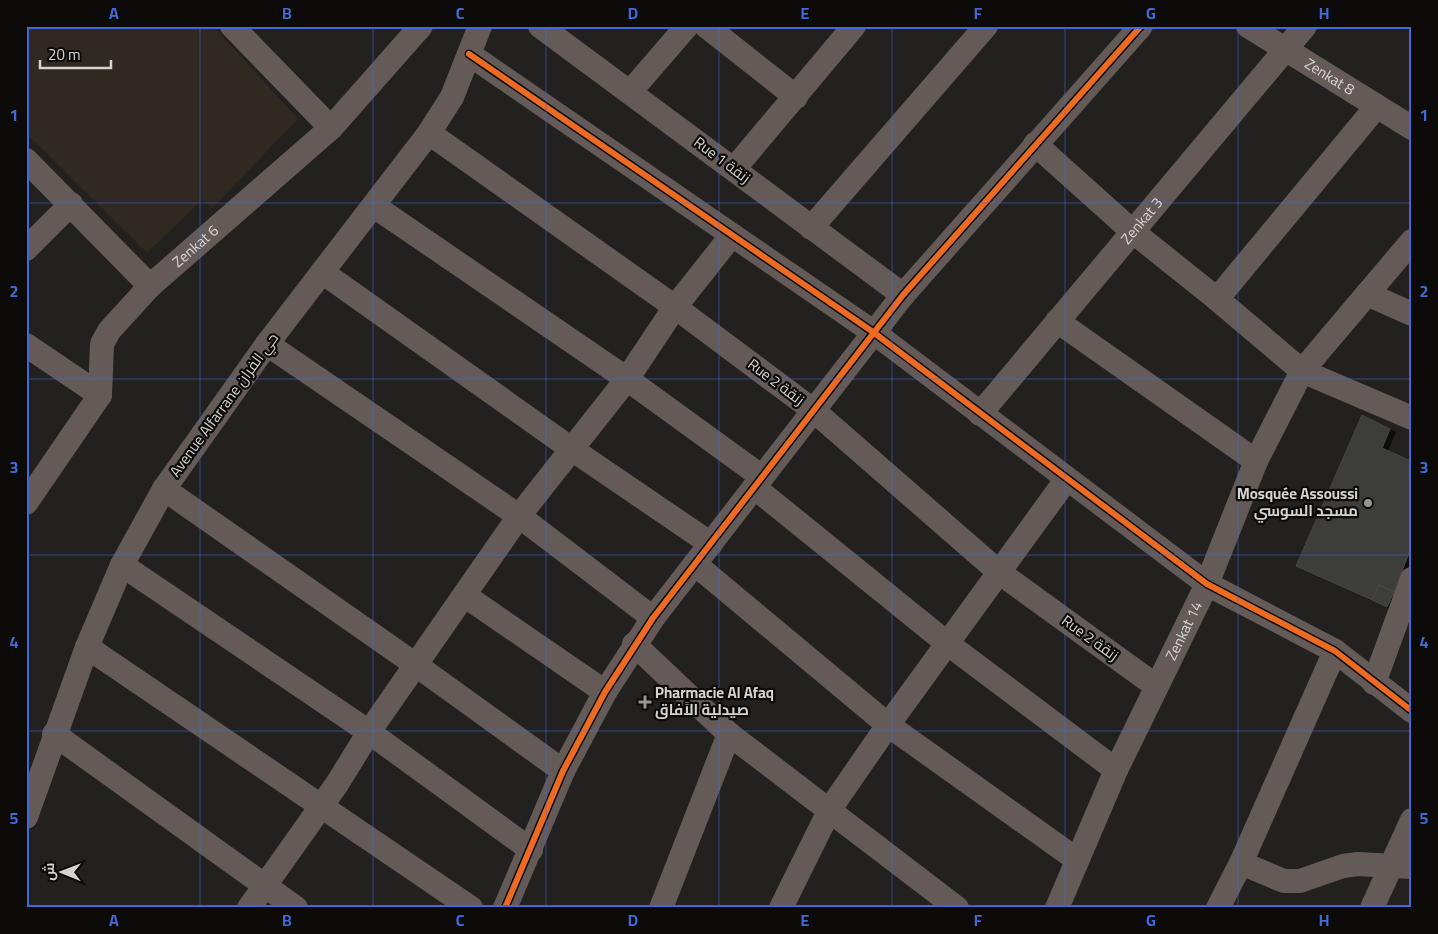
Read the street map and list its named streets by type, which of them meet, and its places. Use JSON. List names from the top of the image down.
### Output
{
  "streets": {
    "street": [
      "Zenkat 8",
      "Rue 1 زنقة",
      "Zenkat 3",
      "Zenkat 6",
      "Rue 2 زنقة",
      "Avenue Alfarrane حي الفران",
      "Zenkat 14"
    ]
  },
  "crossings": [
    ["Zenkat 8", "Zenkat 3"],
    ["Rue 2 زنقة", "Avenue Alfarrane حي الفران"],
    ["Rue 2 زنقة", "Zenkat 14"]
  ],
  "places": {
    "other": ["Mosquée Assoussi مسجد السوسي"],
    "health": ["Pharmacie Al Afaq صيدلية الاًفاق"]
  },
  "scale_bar": "20 m",
  "north": "left",
  "grid": {
    "columns": [
      "A",
      "B",
      "C",
      "D",
      "E",
      "F",
      "G",
      "H"
    ],
    "rows": [
      "1",
      "2",
      "3",
      "4",
      "5"
    ]
  }
}
